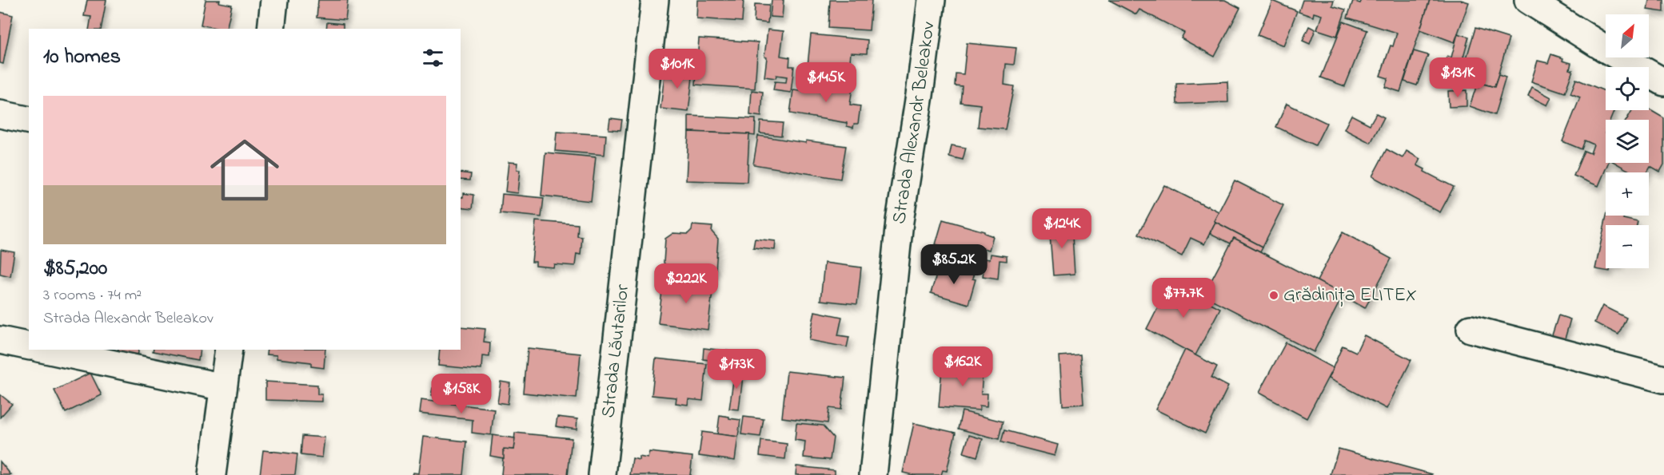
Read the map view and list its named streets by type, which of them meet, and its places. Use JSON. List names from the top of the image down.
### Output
{
  "streets": {
    "street": ["Strada Alexandr Beleakov", "Strada Lăutarilor"]
  },
  "places": ["Grădinița ELITEX"],
  "north": "top right",
  "page": {
    "map_buttons": ["+", "−"],
    "heading": "10 homes",
    "price": [
      "$101K",
      "$131K",
      "$145K",
      "$124K",
      "$85.2K",
      "$222K",
      "$77.7K",
      "$162K",
      "$173K",
      "$158K"
    ],
    "list": [
      {
        "name": "$85,200",
        "note": "3 rooms · 74 m² · Strada Alexandr Beleakov"
      }
    ]
  }
}
